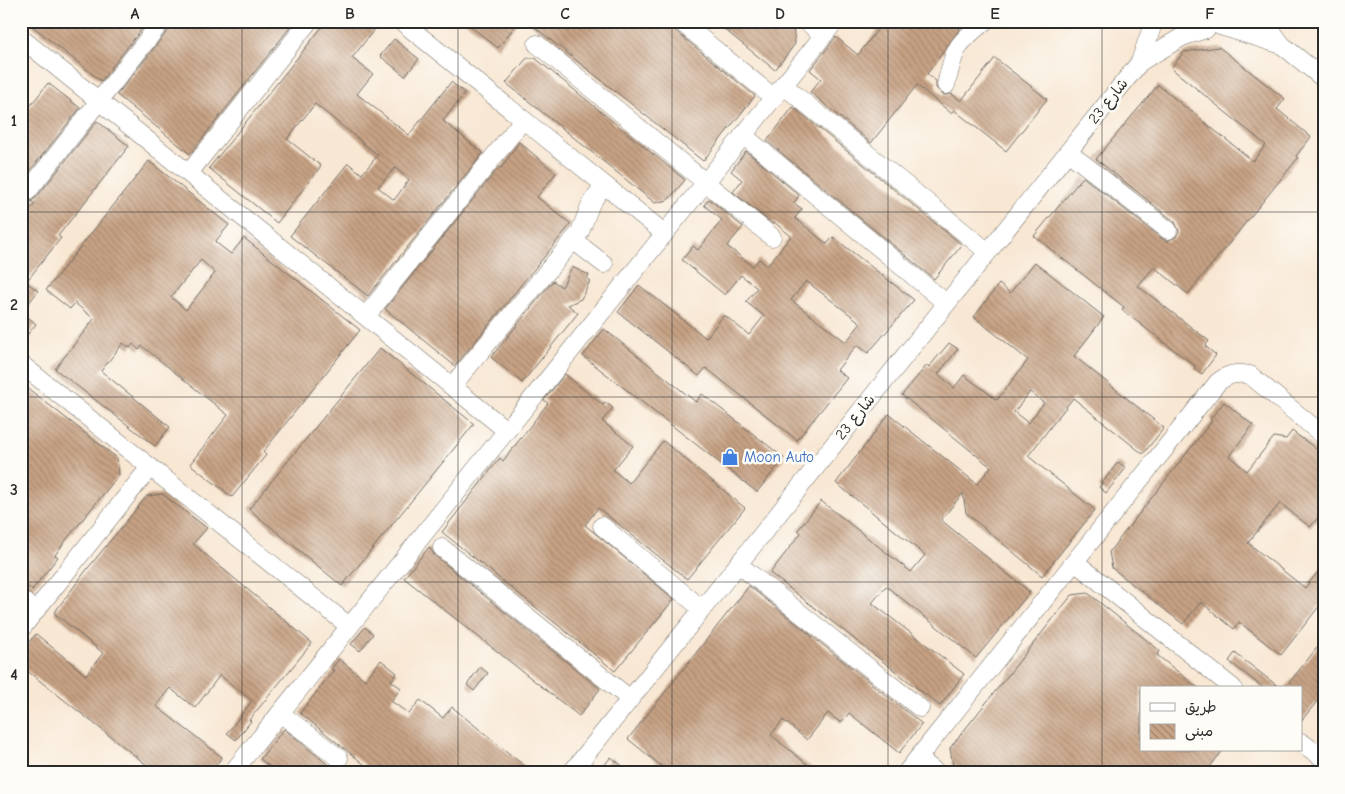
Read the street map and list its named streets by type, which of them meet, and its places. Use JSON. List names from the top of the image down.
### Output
{
  "streets": {
    "street": ["شارع 23"]
  },
  "places": {
    "shop": ["Moon Auto"]
  },
  "legend": ["طريق", "مبنى"],
  "grid": {
    "columns": [
      "A",
      "B",
      "C",
      "D",
      "E",
      "F"
    ],
    "rows": [
      "1",
      "2",
      "3",
      "4"
    ]
  }
}
